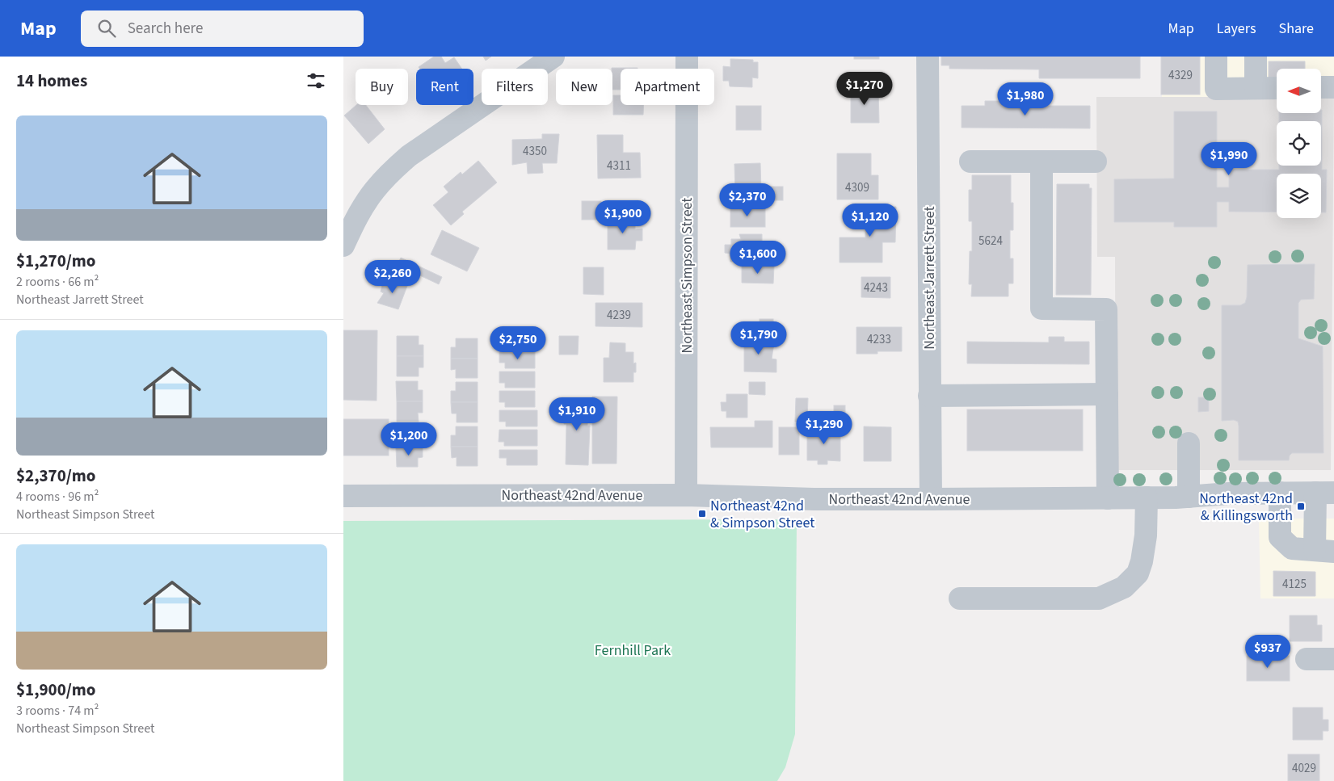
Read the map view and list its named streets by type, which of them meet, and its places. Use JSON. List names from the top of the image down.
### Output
{
  "streets": {
    "street": ["Northeast Simpson Street", "Northeast Jarrett Street", "Northeast 42nd Avenue"]
  },
  "crossings": [
    ["Northeast Simpson Street", "Northeast 42nd Avenue"],
    ["Northeast Jarrett Street", "Northeast 42nd Avenue"]
  ],
  "parks": ["Fernhill Park"],
  "places": {
    "transit": ["Northeast 42nd & Killingsworth", "Northeast 42nd & Simpson Street"]
  },
  "house_numbers": [
    "4329",
    "4350",
    "4311",
    "4309",
    "5624",
    "4243",
    "4239",
    "4233",
    "4125",
    "4029"
  ],
  "north": "left",
  "page": {
    "header": "Map",
    "search": "Search here",
    "nav": ["Map", "Layers", "Share"],
    "heading": "14 homes",
    "chip": [
      "Buy",
      "Rent",
      "Filters",
      "New",
      "Apartment"
    ],
    "price": [
      "$1,270",
      "$1,980",
      "$1,990",
      "$2,370",
      "$1,900",
      "$1,120",
      "$1,600",
      "$2,260",
      "$1,790",
      "$2,750",
      "$1,910",
      "$1,290",
      "$1,200",
      "$937"
    ],
    "list": [
      {
        "name": "$1,270/mo",
        "note": "2 rooms · 66 m² · Northeast Jarrett Street"
      },
      {
        "name": "$2,370/mo",
        "note": "4 rooms · 96 m² · Northeast Simpson Street"
      },
      {
        "name": "$1,900/mo",
        "note": "3 rooms · 74 m² · Northeast Simpson Street"
      }
    ]
  }
}
